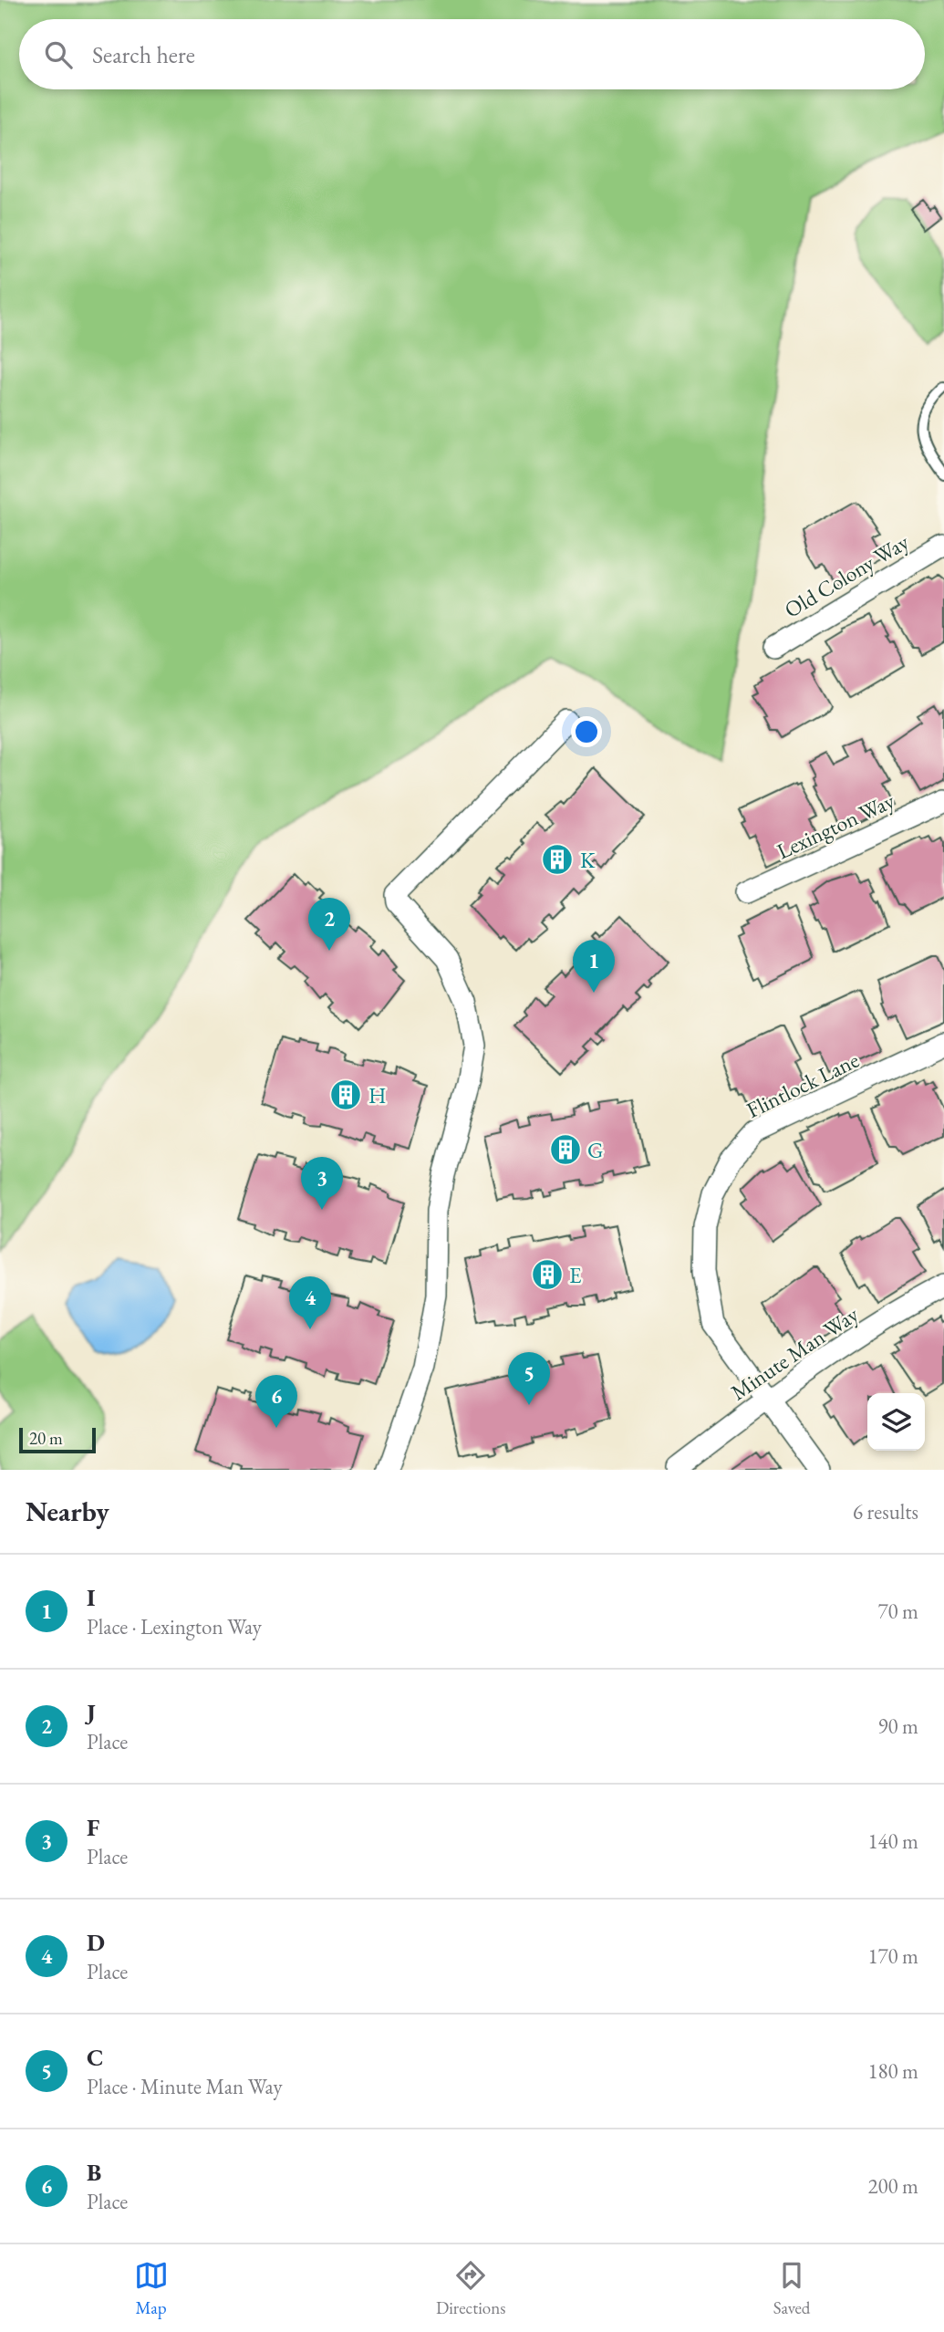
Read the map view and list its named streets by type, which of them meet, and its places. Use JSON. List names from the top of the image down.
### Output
{
  "streets": {
    "street": [
      "Old Colony Way",
      "Lexington Way",
      "Flintlock Lane",
      "Minute Man Way"
    ]
  },
  "crossings": [
    ["Flintlock Lane", "Minute Man Way"]
  ],
  "places": {
    "building": [
      "K",
      "H",
      "G",
      "E"
    ]
  },
  "scale_bar": "20 m",
  "page": {
    "search": "Search here",
    "pins": [
      "2",
      "1",
      "3",
      "4",
      "5",
      "6"
    ],
    "scale": "20 m",
    "heading": ["Nearby", "6 results"],
    "list": [
      {
        "mark": "1",
        "name": "I",
        "note": "Place · Lexington Way",
        "value": "70 m"
      },
      {
        "mark": "2",
        "name": "J",
        "note": "Place",
        "value": "90 m"
      },
      {
        "mark": "3",
        "name": "F",
        "note": "Place",
        "value": "140 m"
      },
      {
        "mark": "4",
        "name": "D",
        "note": "Place",
        "value": "170 m"
      },
      {
        "mark": "5",
        "name": "C",
        "note": "Place · Minute Man Way",
        "value": "180 m"
      },
      {
        "mark": "6",
        "name": "B",
        "note": "Place",
        "value": "200 m"
      }
    ],
    "nav": ["Map", "Directions", "Saved"]
  }
}
